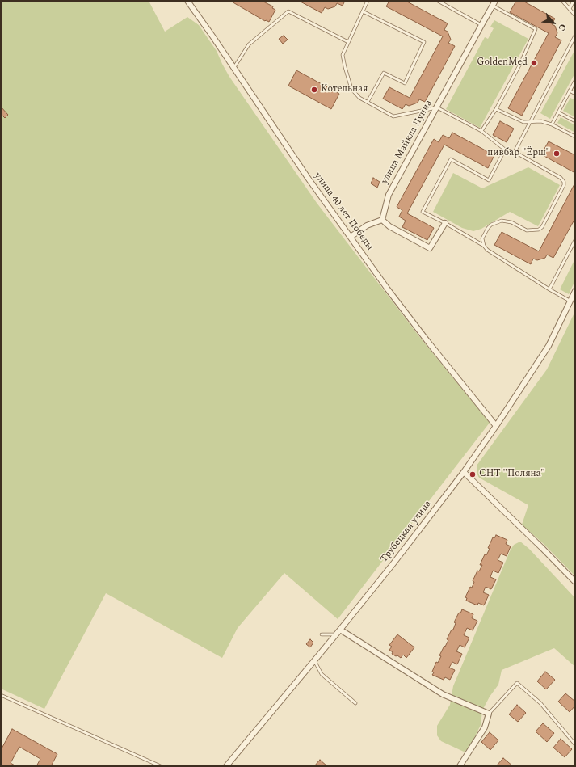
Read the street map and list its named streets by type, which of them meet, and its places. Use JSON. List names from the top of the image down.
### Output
{
  "streets": {
    "street": ["улица Майкла Лунна", "улица 40 лет Победы", "Трубецкая улица"]
  },
  "crossings": [
    ["улица 40 лет Победы", "Трубецкая улица"]
  ],
  "places": [
    "GoldenMed",
    "Котельная",
    "пивбар \"Ёрш\"",
    "СНТ \"Поляна\""
  ],
  "north": "bottom right"
}
